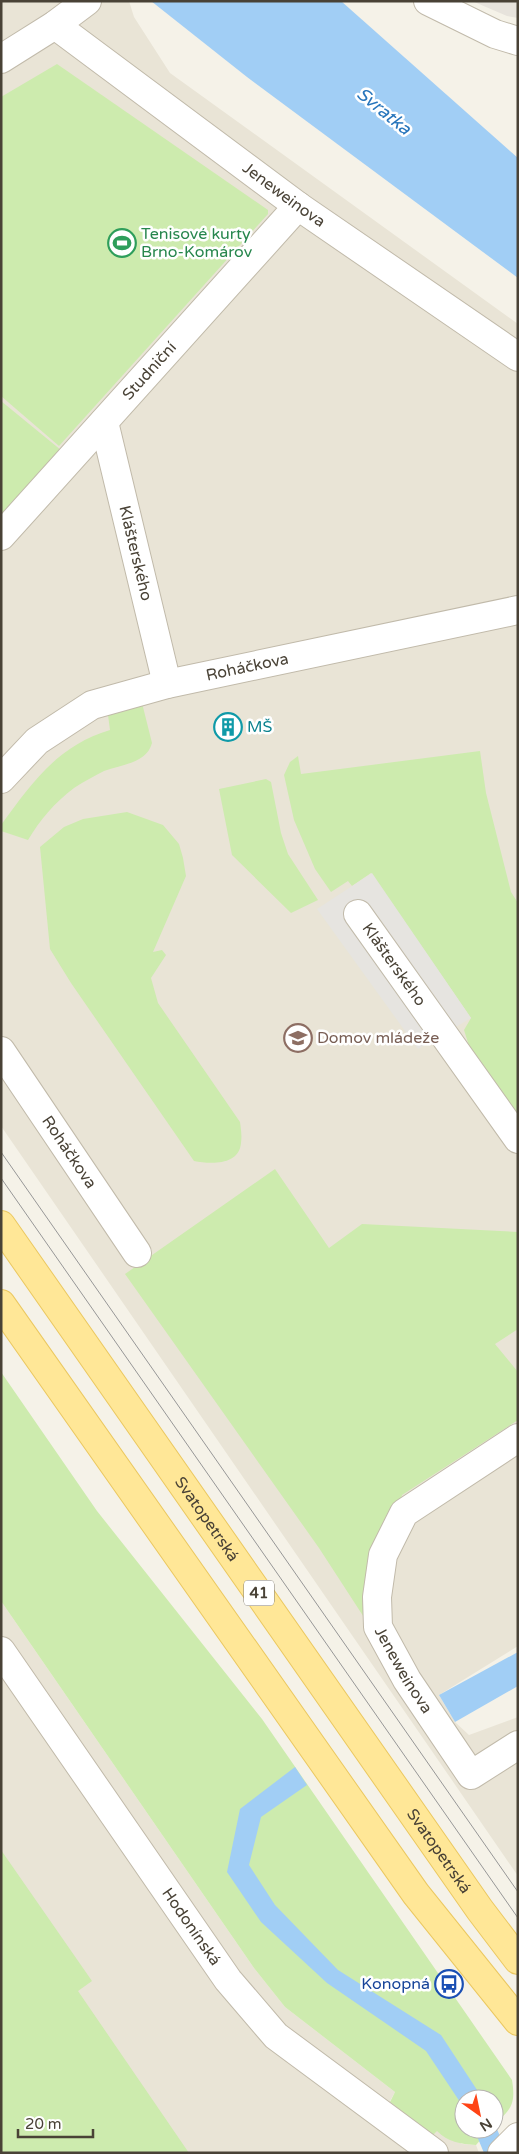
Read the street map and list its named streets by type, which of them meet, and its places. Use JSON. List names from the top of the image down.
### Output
{
  "streets": {
    "main road": ["Svatopetrská", "41"],
    "street": [
      "Jeneweinova",
      "Studniční",
      "Klášterského",
      "Roháčkova",
      "Hodonínská"
    ]
  },
  "crossings": [
    ["Jeneweinova", "Studniční"],
    ["Studniční", "Klášterského"],
    ["Klášterského", "Roháčkova"]
  ],
  "water": ["Svratka"],
  "places": {
    "sports": ["Tenisové kurty Brno-Komárov"],
    "building": ["MŠ"],
    "school or university": ["Domov mládeže"],
    "bus stop": ["Konopná"]
  },
  "scale_bar": "20 m",
  "north": "bottom right"
}
